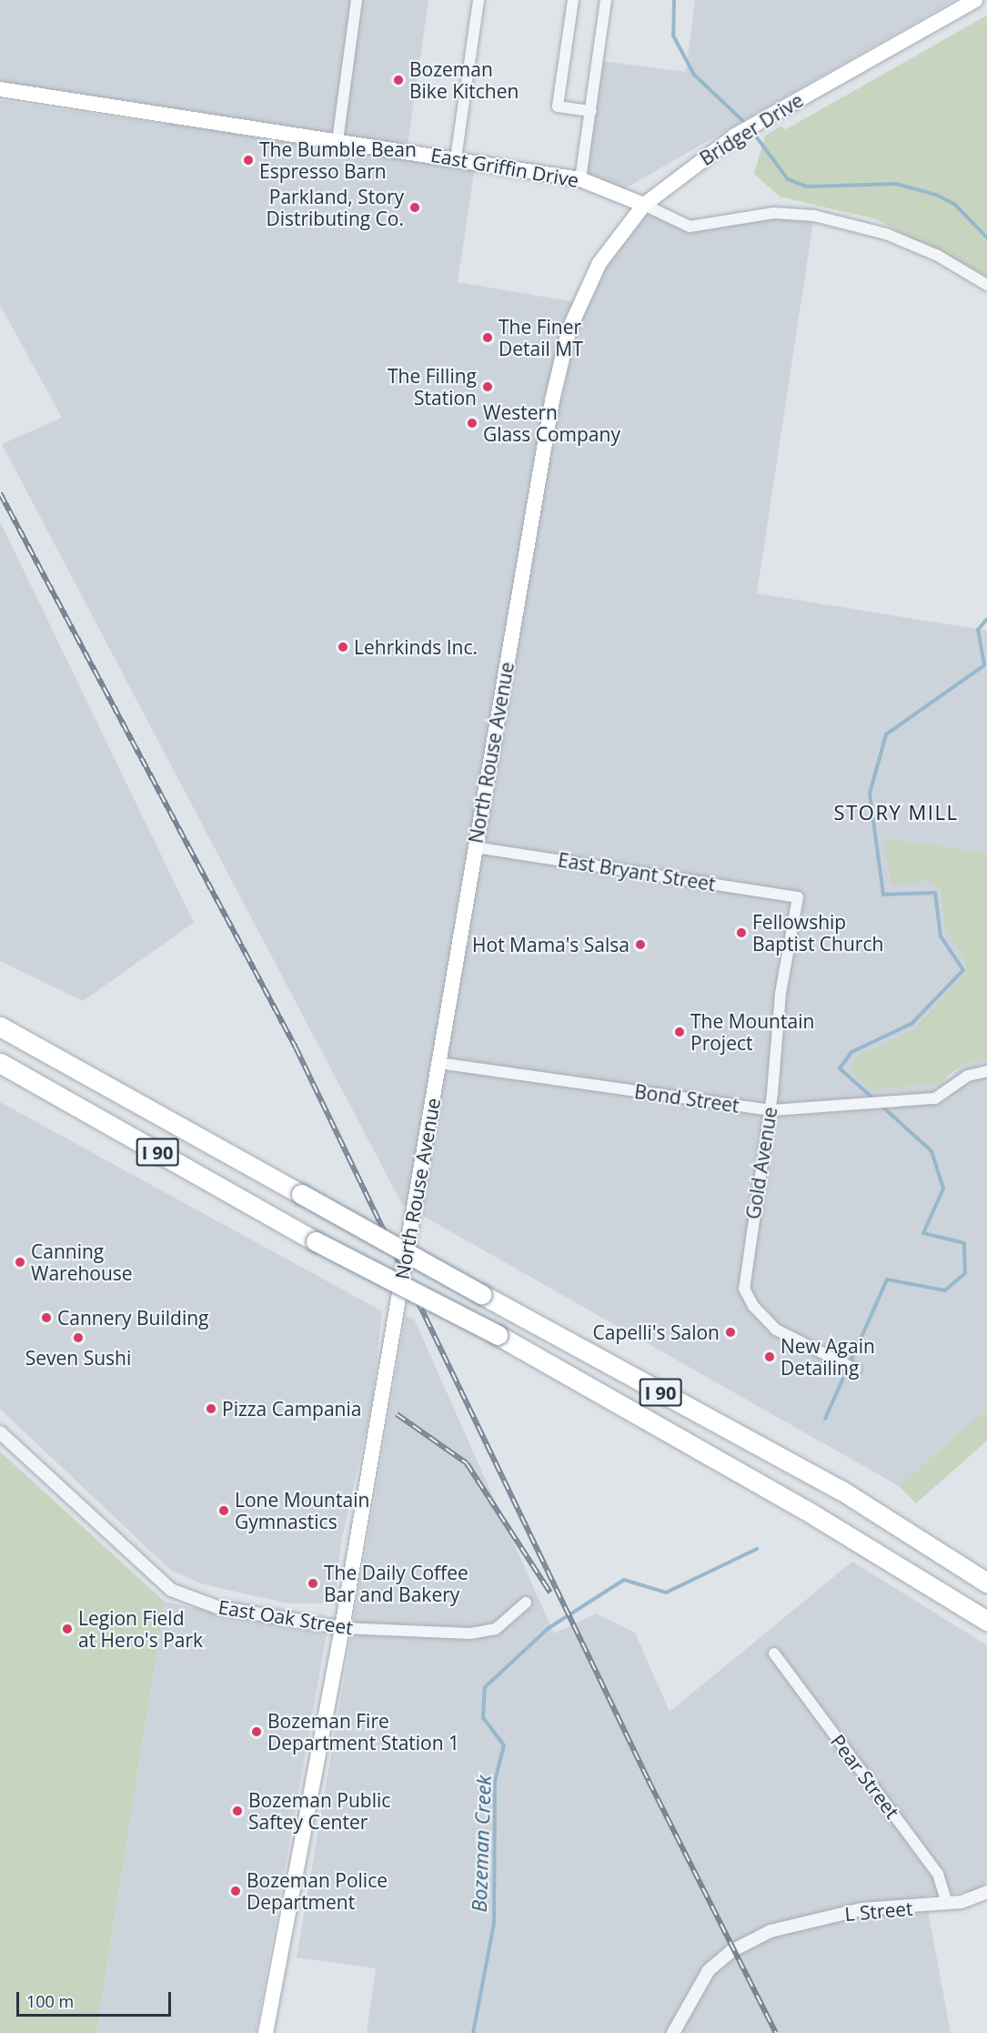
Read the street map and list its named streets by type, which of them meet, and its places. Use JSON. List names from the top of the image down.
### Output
{
  "streets": {
    "highway": ["I 90"],
    "main road": ["Bridger Drive", "East Griffin Drive", "North Rouse Avenue"],
    "street": [
      "East Bryant Street",
      "Bond Street",
      "Gold Avenue",
      "East Oak Street",
      "Pear Street",
      "L Street"
    ]
  },
  "crossings": [
    ["Bridger Drive", "East Griffin Drive"],
    ["Bridger Drive", "North Rouse Avenue"],
    ["North Rouse Avenue", "East Bryant Street"],
    ["North Rouse Avenue", "Bond Street"],
    ["North Rouse Avenue", "East Oak Street"],
    ["East Bryant Street", "Gold Avenue"],
    ["Bond Street", "Gold Avenue"],
    ["Pear Street", "L Street"]
  ],
  "districts": ["STORY MILL"],
  "water": ["Bozeman Creek"],
  "places": [
    "Bozeman Bike Kitchen",
    "The Bumble Bean Espresso Barn",
    "Parkland, Story Distributing Co.",
    "The Finer Detail MT",
    "The Filling Station",
    "Western Glass Company",
    "Lehrkinds Inc.",
    "Fellowship Baptist Church",
    "Hot Mama's Salsa",
    "The Mountain Project",
    "Canning Warehouse",
    "Cannery Building",
    "Capelli's Salon",
    "Seven Sushi",
    "New Again Detailing",
    "Pizza Campania",
    "Lone Mountain Gymnastics",
    "The Daily Coffee Bar and Bakery",
    "Legion Field at Hero's Park",
    "Bozeman Fire Department Station 1",
    "Bozeman Public Saftey Center",
    "Bozeman Police Department"
  ],
  "scale_bar": "100 m"
}
